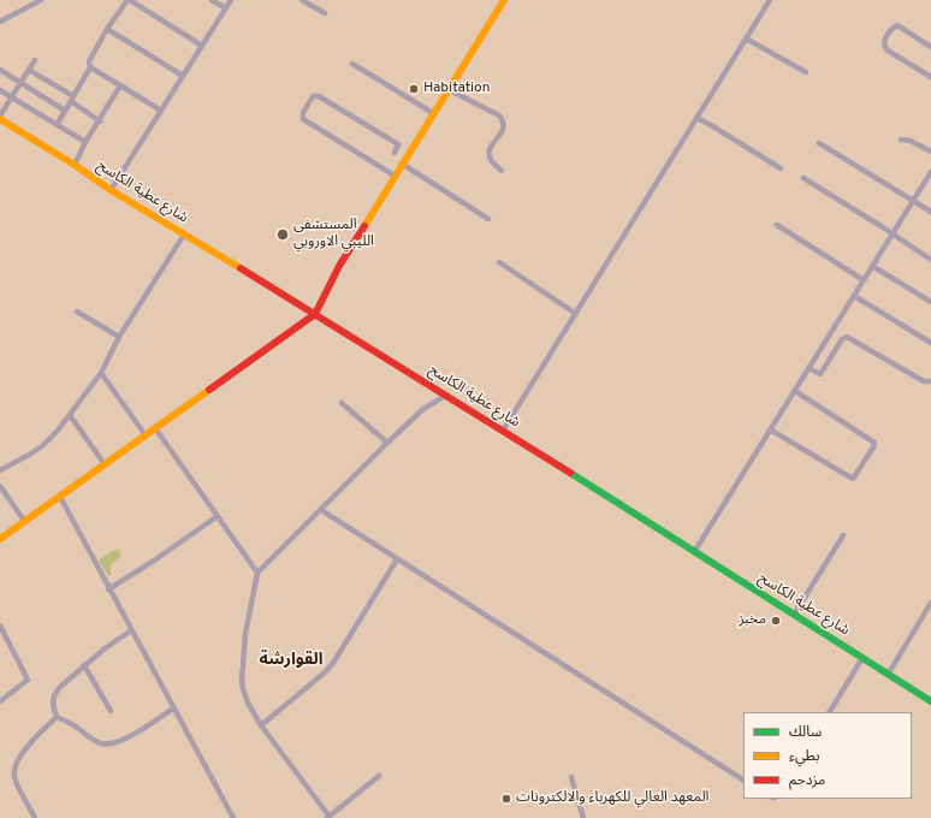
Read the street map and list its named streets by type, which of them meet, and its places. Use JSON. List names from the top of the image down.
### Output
{
  "streets": {
    "street": ["شارع عطية الكاسح"]
  },
  "districts": ["القوارشة"],
  "places": [
    "Habitation",
    "المستشفی الليبي الاوروبي",
    "مخبز",
    "المعهد العالي للكهرباء والالكترونات"
  ],
  "legend": ["سالك", "بطيء", "مزدحم"]
}
